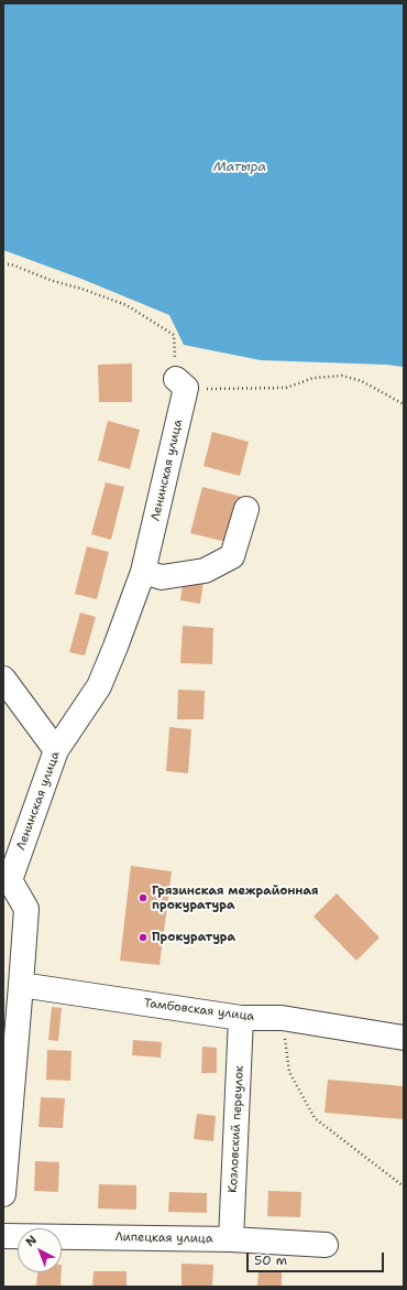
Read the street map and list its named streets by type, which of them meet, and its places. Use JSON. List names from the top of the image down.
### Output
{
  "streets": {
    "street": [
      "Ленинская улица",
      "Тамбовская улица",
      "Козловский переулок",
      "Липецкая улица"
    ]
  },
  "crossings": [
    ["Ленинская улица", "Тамбовская улица"],
    ["Тамбовская улица", "Козловский переулок"],
    ["Козловский переулок", "Липецкая улица"]
  ],
  "water": ["Матыра"],
  "places": ["Грязинская межрайонная прокуратура", "Прокуратура"],
  "scale_bar": "50 m",
  "north": "top left"
}
